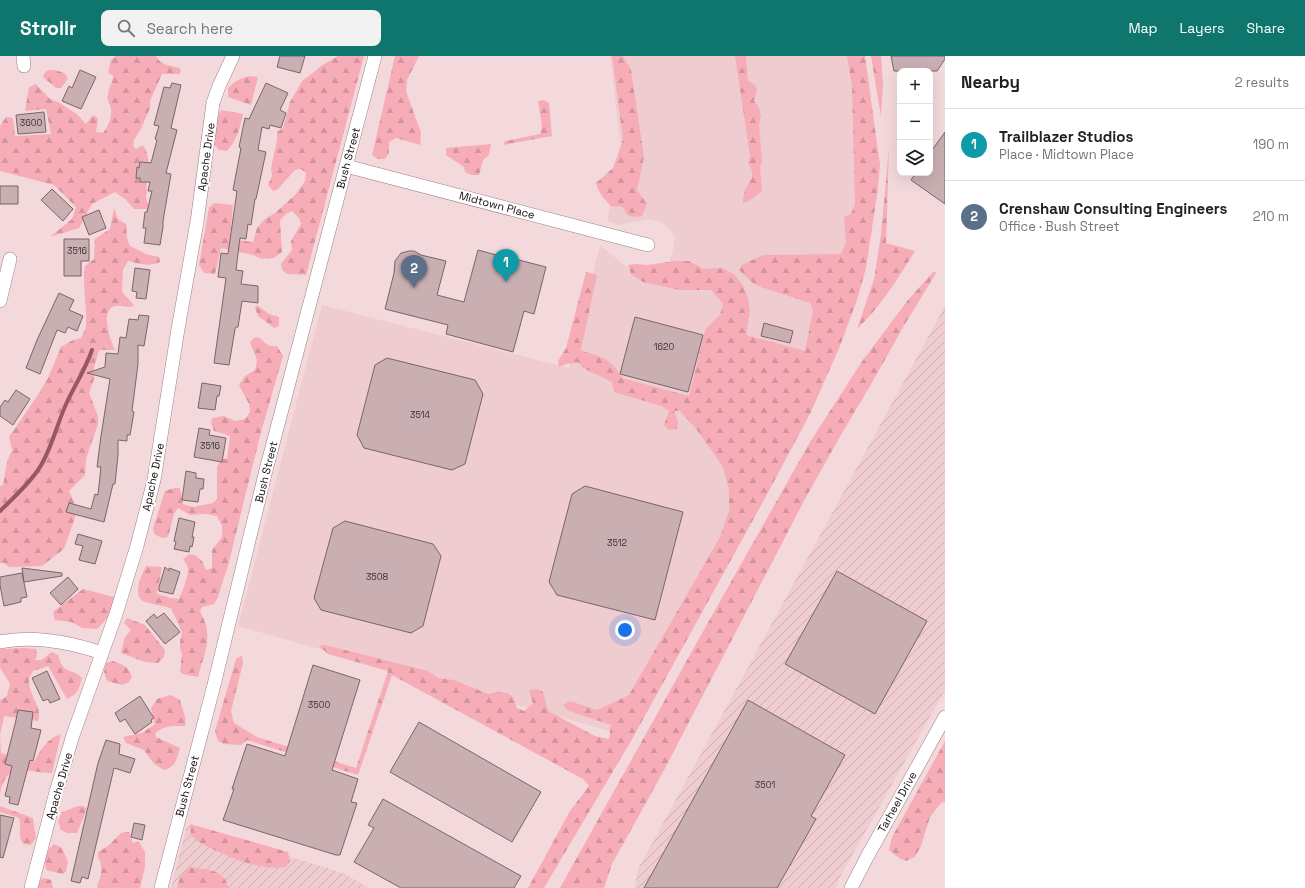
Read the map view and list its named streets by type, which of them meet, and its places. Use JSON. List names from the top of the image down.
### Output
{
  "streets": {
    "street": [
      "Apache Drive",
      "Bush Street",
      "Midtown Place",
      "Tarheel Drive"
    ]
  },
  "crossings": [
    ["Bush Street", "Midtown Place"]
  ],
  "house_numbers": [
    "3600",
    "3516",
    "1620",
    "3514",
    "3516",
    "3512",
    "3508",
    "3500",
    "3501"
  ],
  "page": {
    "header": "Strollr",
    "search": "Search here",
    "nav": ["Map", "Layers", "Share"],
    "heading": ["Nearby", "2 results"],
    "map_buttons": ["+", "−"],
    "list": [
      {
        "mark": "1",
        "name": "Trailblazer Studios",
        "note": "Place · Midtown Place",
        "value": "190 m"
      },
      {
        "mark": "2",
        "name": "Crenshaw Consulting Engineers",
        "note": "Office · Bush Street",
        "value": "210 m"
      }
    ],
    "pins": ["1", "2"]
  }
}
